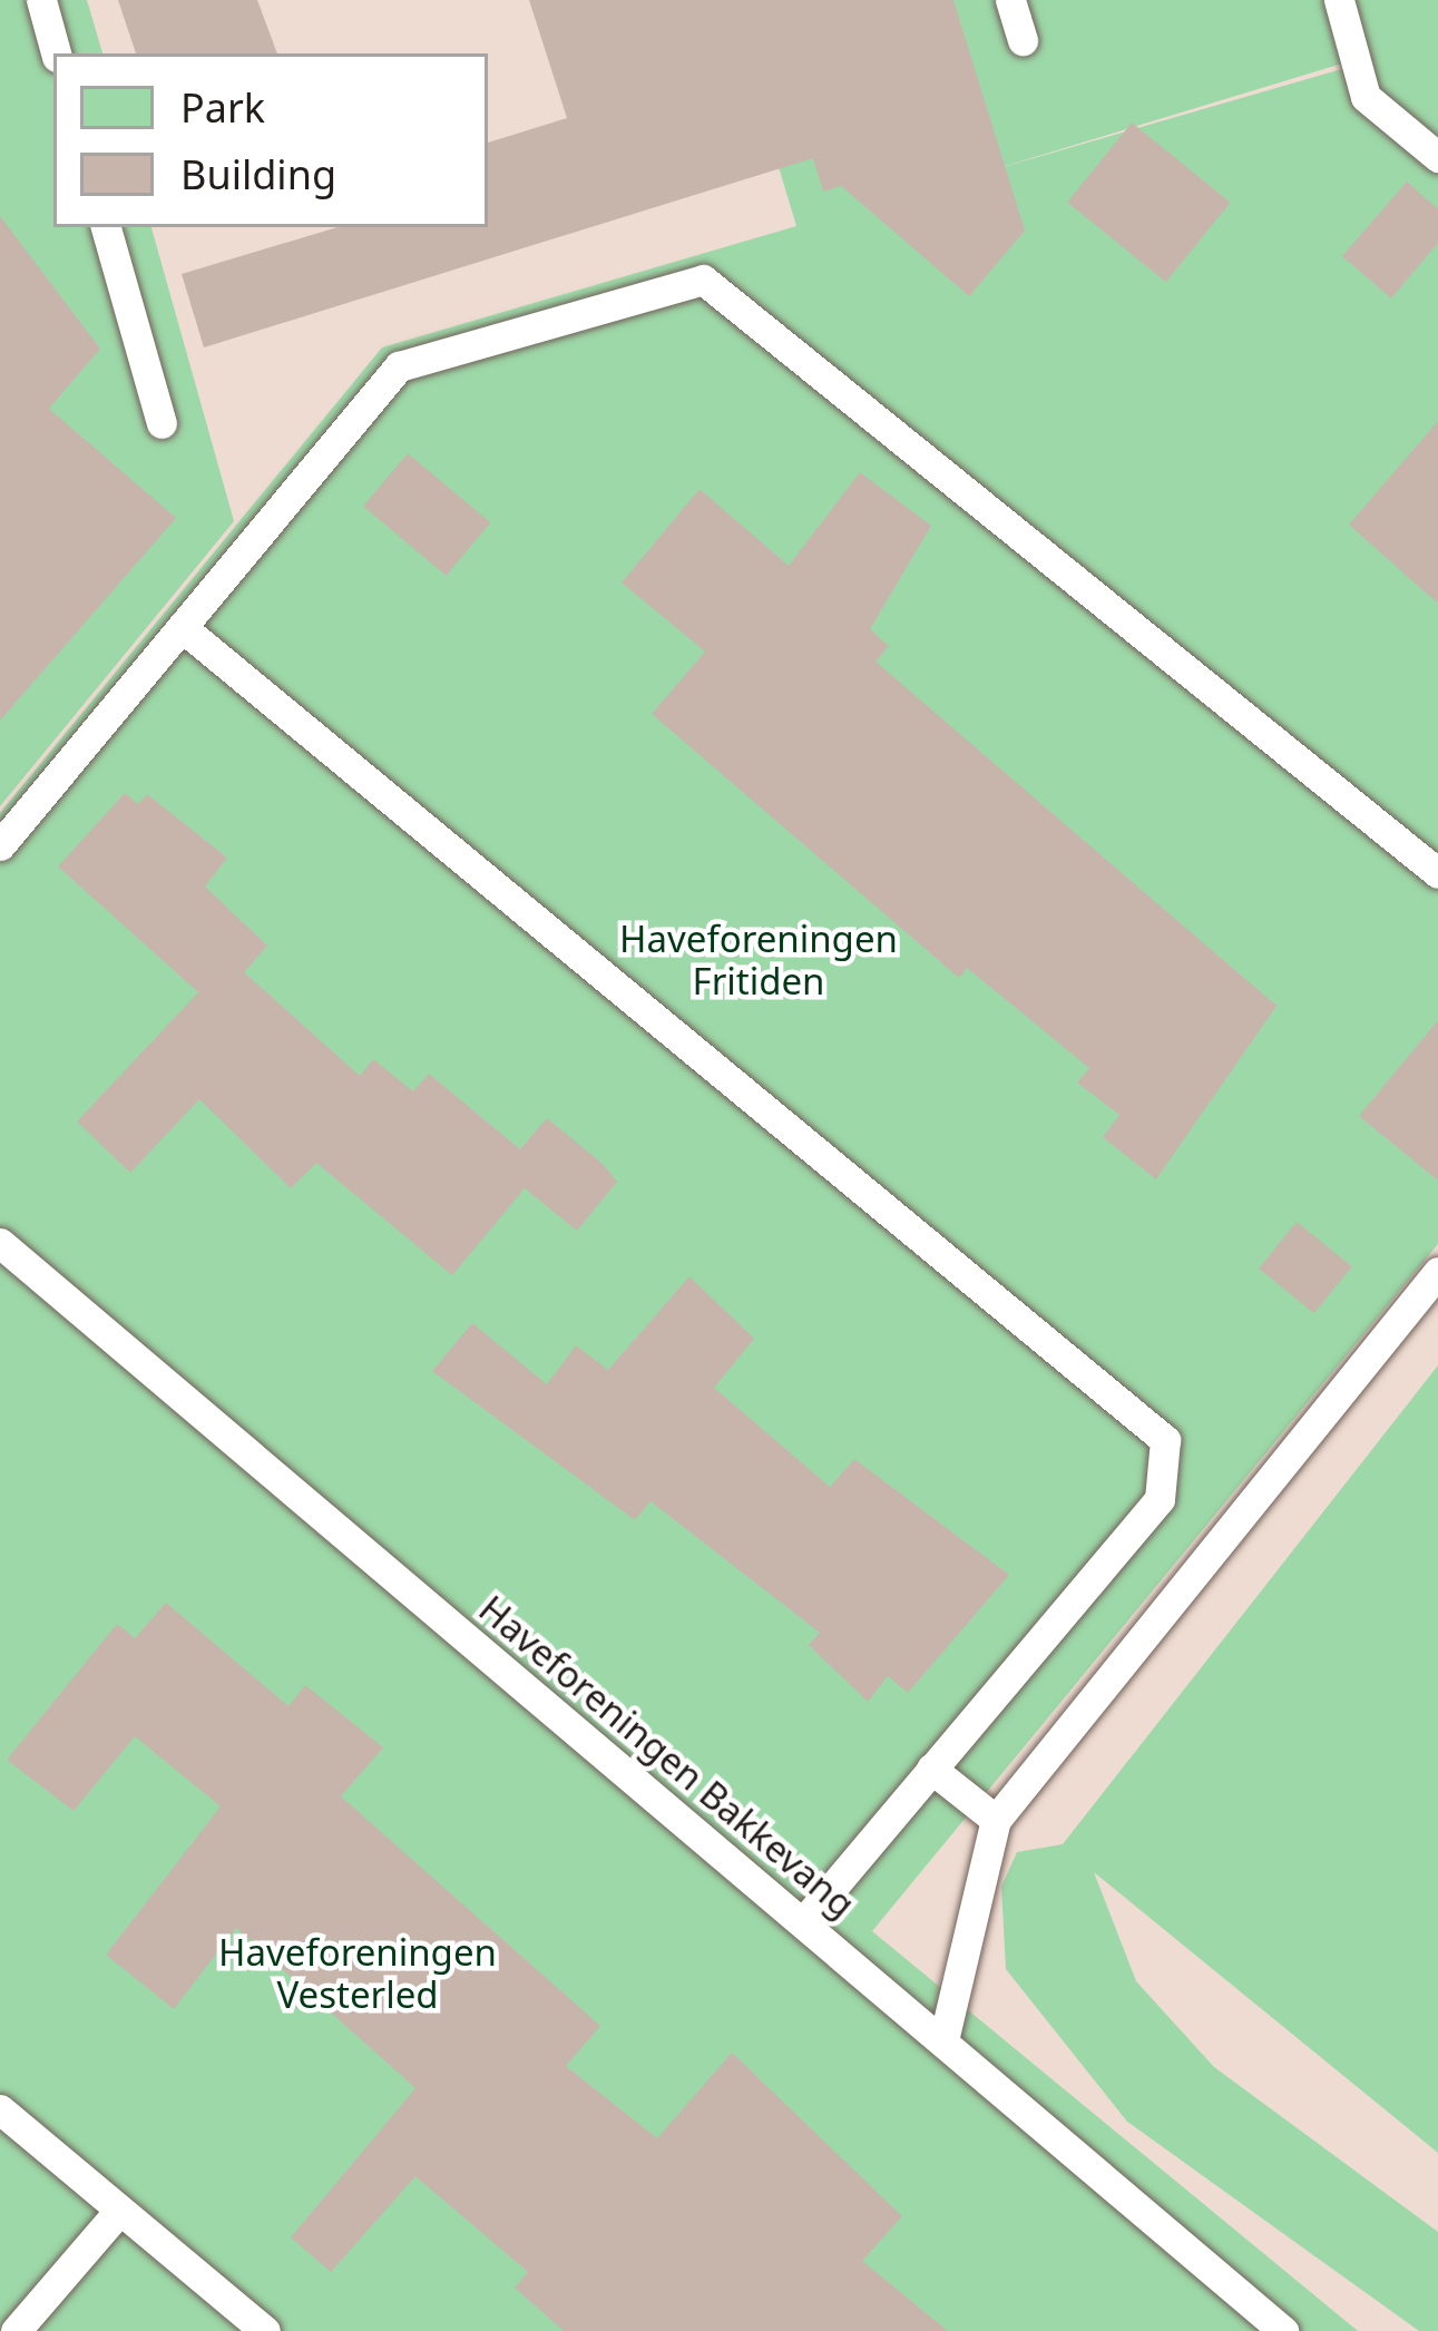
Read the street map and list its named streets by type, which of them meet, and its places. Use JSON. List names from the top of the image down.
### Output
{
  "streets": {
    "lane": ["Haveforeningen Bakkevang"]
  },
  "parks": ["Haveforeningen Fritiden", "Haveforeningen Vesterled"],
  "legend": ["Park", "Building"]
}
